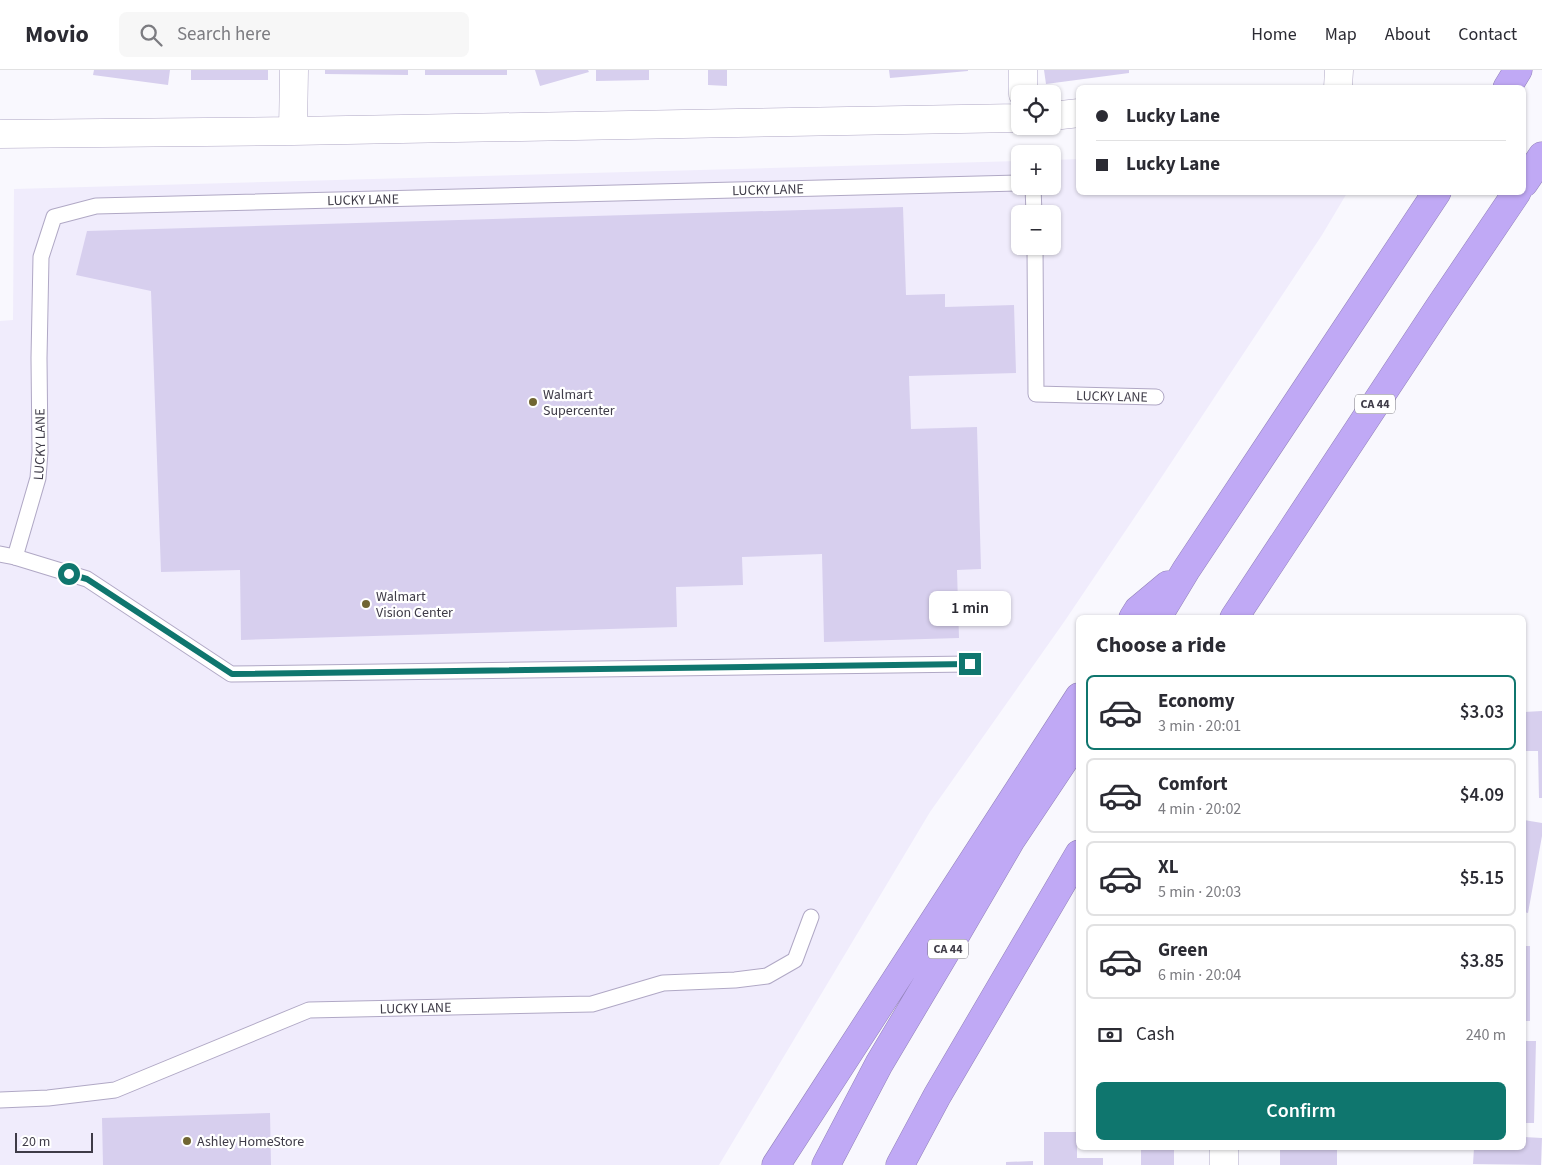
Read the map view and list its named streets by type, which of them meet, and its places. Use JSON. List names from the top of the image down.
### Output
{
  "streets": {
    "highway": ["CA 44"],
    "lane": ["LUCKY LANE"]
  },
  "places": ["Walmart Supercenter", "Walmart Vision Center", "Ashley HomeStore"],
  "scale_bar": "20 m",
  "page": {
    "header": "Movio",
    "search": "Search here",
    "nav": [
      "Home",
      "Map",
      "About",
      "Contact"
    ],
    "map_buttons": ["+", "−"],
    "banner": ["Lucky Lane", "Lucky Lane"],
    "bubble": "1 min",
    "heading": "Choose a ride",
    "list": [
      {
        "name": "Economy",
        "note": "3 min · 20:01",
        "value": "$3.03"
      },
      {
        "name": "Comfort",
        "note": "4 min · 20:02",
        "value": "$4.09"
      },
      {
        "name": "XL",
        "note": "5 min · 20:03",
        "value": "$5.15"
      },
      {
        "name": "Green",
        "note": "6 min · 20:04",
        "value": "$3.85"
      }
    ],
    "pay": ["Cash", "240 m"],
    "buttons": "Confirm",
    "scale": "20 m"
  }
}
